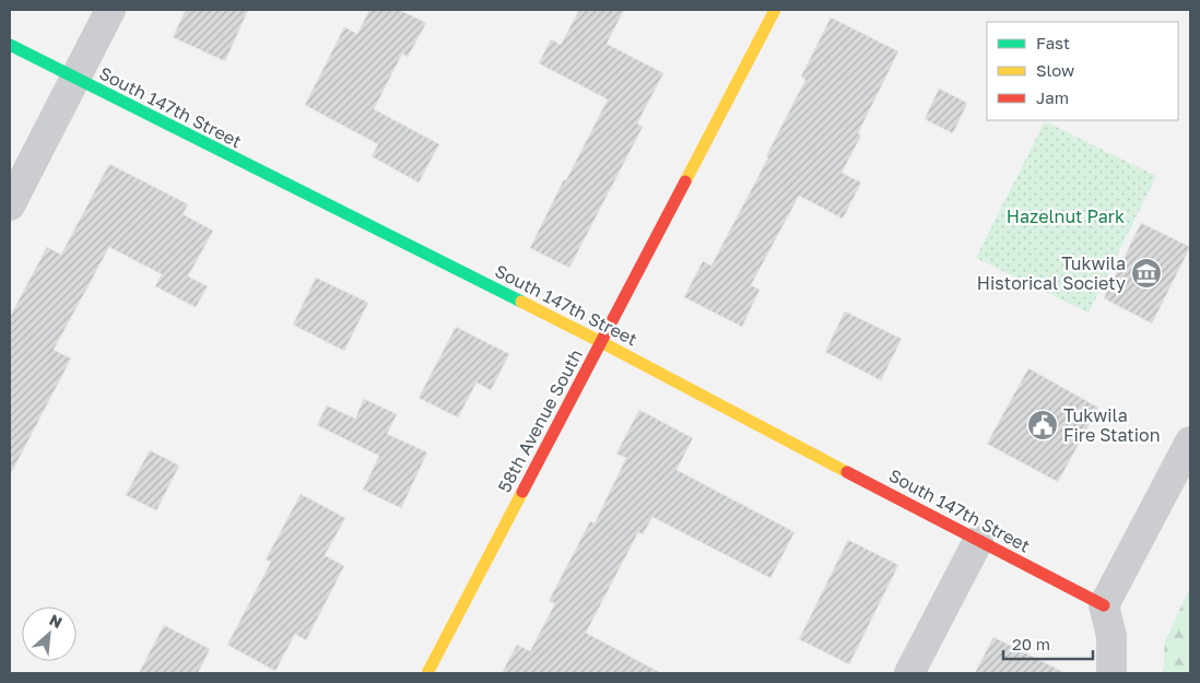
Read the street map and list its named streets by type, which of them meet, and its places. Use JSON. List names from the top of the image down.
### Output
{
  "streets": {
    "street": ["South 147th Street", "58th Avenue South"]
  },
  "crossings": [
    ["South 147th Street", "58th Avenue South"]
  ],
  "parks": ["Hazelnut Park"],
  "places": {
    "museum": ["Tukwila Historical Society"],
    "public building": ["Tukwila Fire Station"]
  },
  "legend": ["Fast", "Slow", "Jam"],
  "scale_bar": "20 m",
  "north": "top right"
}
